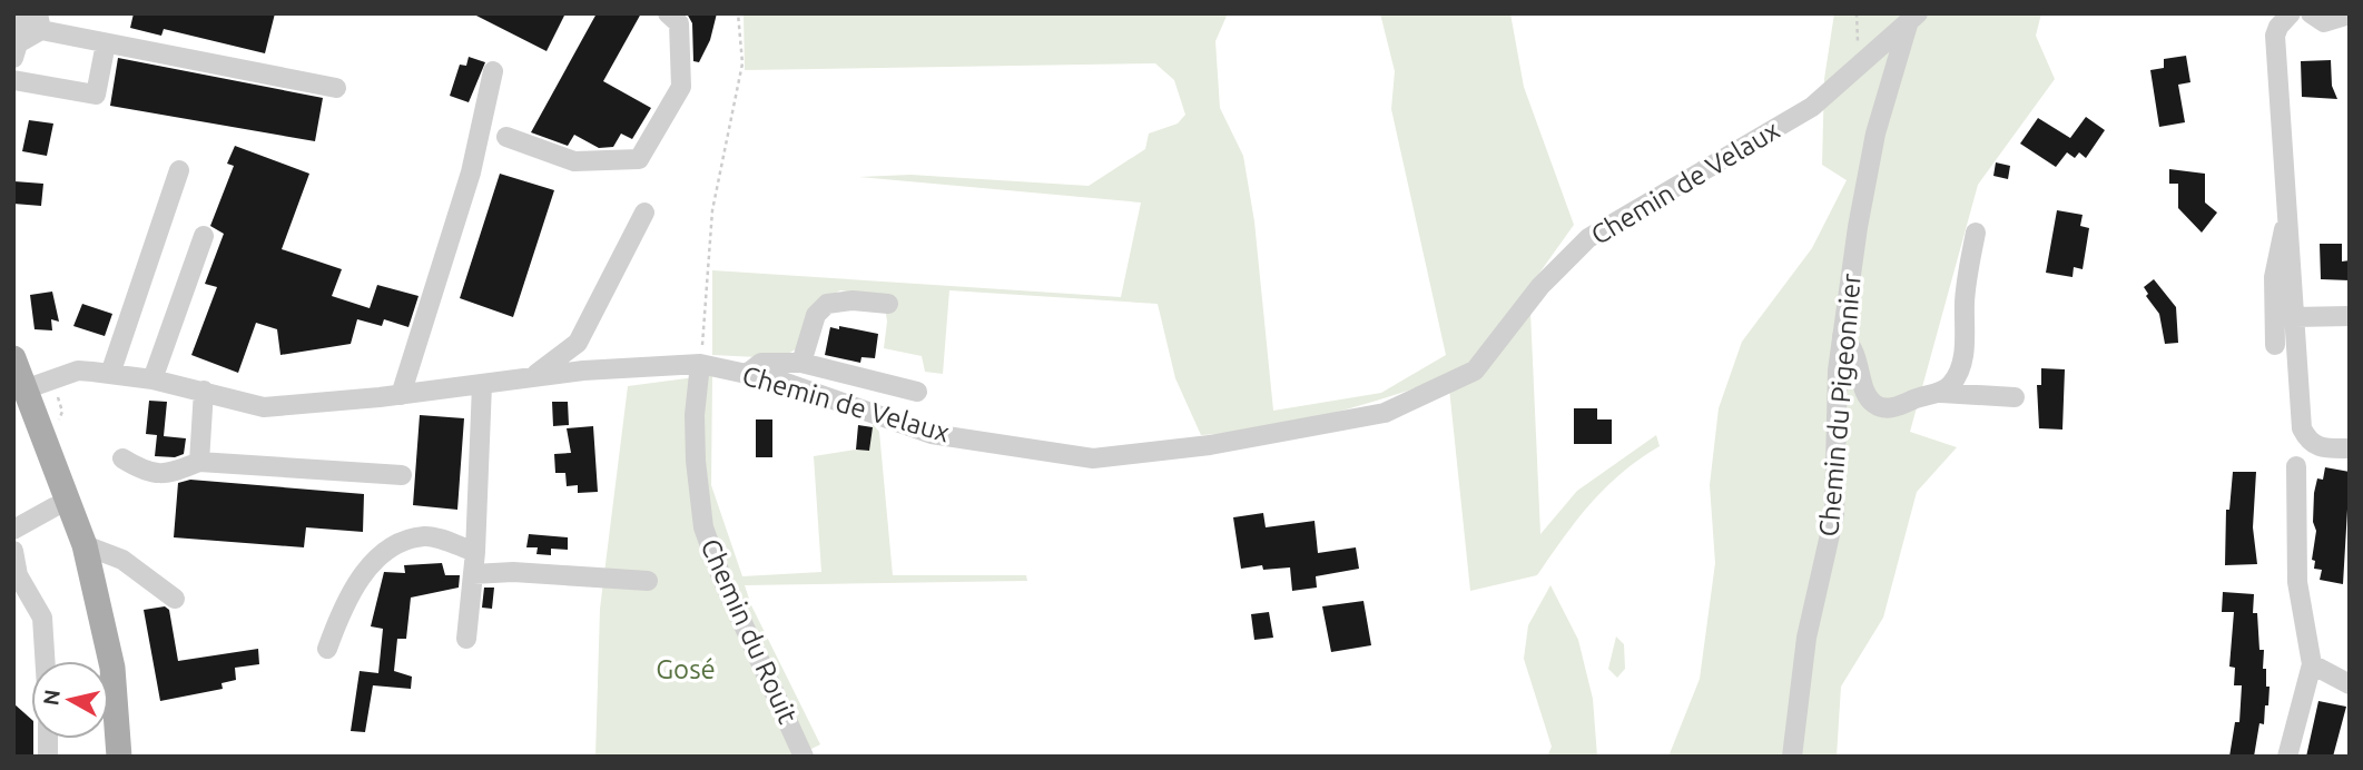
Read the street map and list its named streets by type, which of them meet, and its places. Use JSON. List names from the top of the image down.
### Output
{
  "streets": {
    "street": ["Chemin de Velaux", "Chemin du Pigeonnier", "Chemin du Rouit"]
  },
  "crossings": [
    ["Chemin de Velaux", "Chemin du Pigeonnier"],
    ["Chemin de Velaux", "Chemin du Rouit"]
  ],
  "parks": ["Gosé"],
  "north": "left"
}
